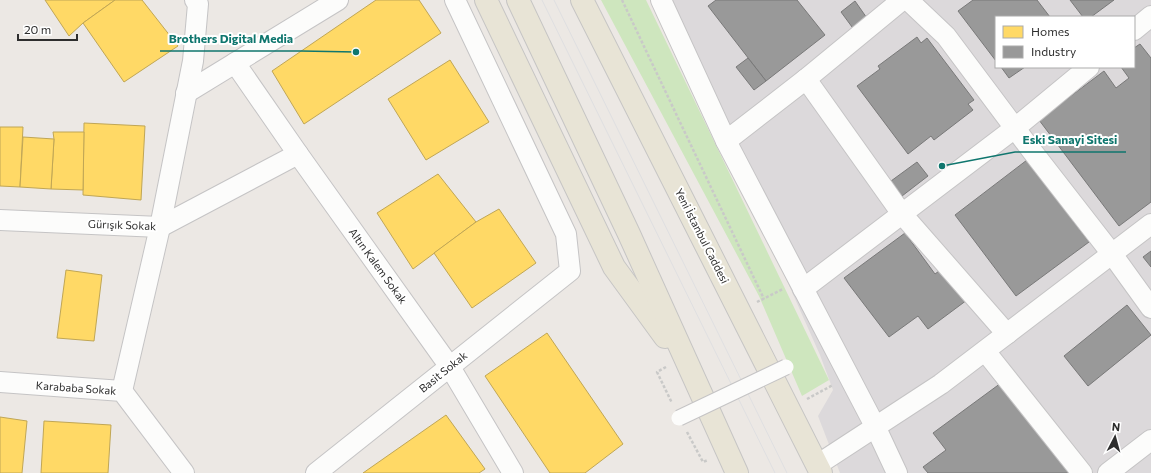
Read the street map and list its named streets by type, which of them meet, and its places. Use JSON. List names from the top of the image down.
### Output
{
  "streets": {
    "main road": ["Yeni İstanbul Caddesi"],
    "street": [
      "Gürışık Sokak",
      "Altın Kalem Sokak",
      "Basit Sokak",
      "Karababa Sokak"
    ]
  },
  "crossings": [
    ["Gürışık Sokak", "Altın Kalem Sokak"],
    ["Altın Kalem Sokak", "Basit Sokak"]
  ],
  "places": ["Brothers Digital Media", "Eski Sanayi Sitesi"],
  "legend": ["Homes", "Industry"],
  "scale_bar": "20 m",
  "north": "top"
}
